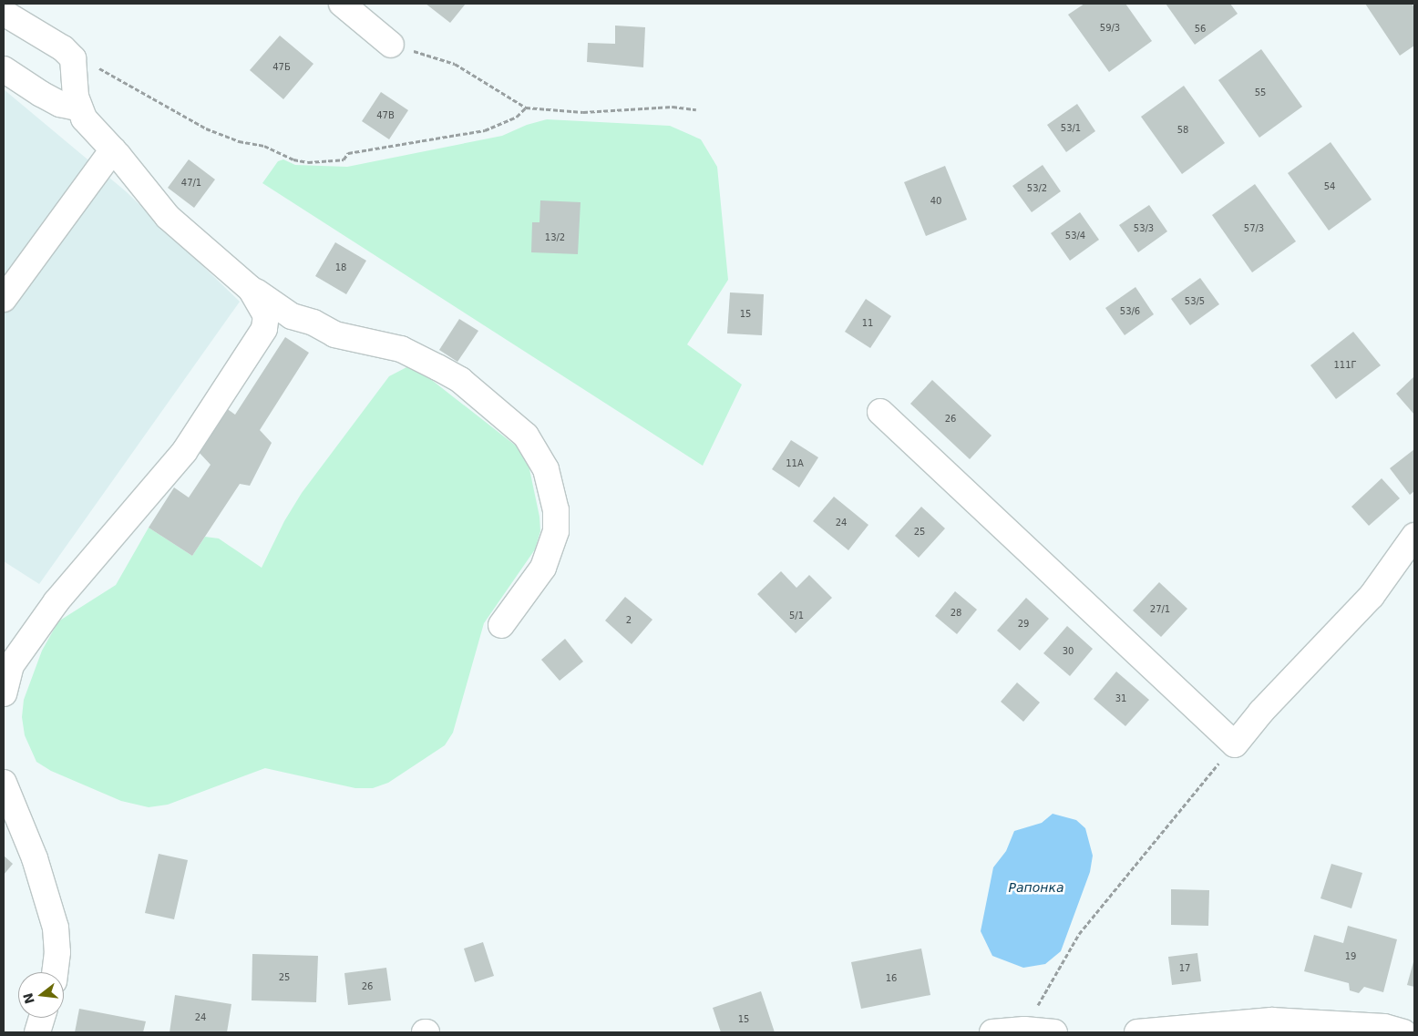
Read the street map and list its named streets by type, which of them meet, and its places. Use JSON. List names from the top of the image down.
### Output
{
  "water": ["Рапонка"],
  "house_numbers": [
    "59/3",
    "56",
    "47Б",
    "55",
    "47В",
    "53/1",
    "58",
    "47/1",
    "54",
    "53/2",
    "40",
    "53/3",
    "57/3",
    "53/4",
    "13/2",
    "18",
    "53/5",
    "53/6",
    "15",
    "11",
    "111Г",
    "26",
    "11А",
    "24",
    "25",
    "27/1",
    "28",
    "5/1",
    "2",
    "29",
    "30",
    "31",
    "19",
    "17",
    "25",
    "16",
    "26",
    "24",
    "15"
  ],
  "north": "left"
}
